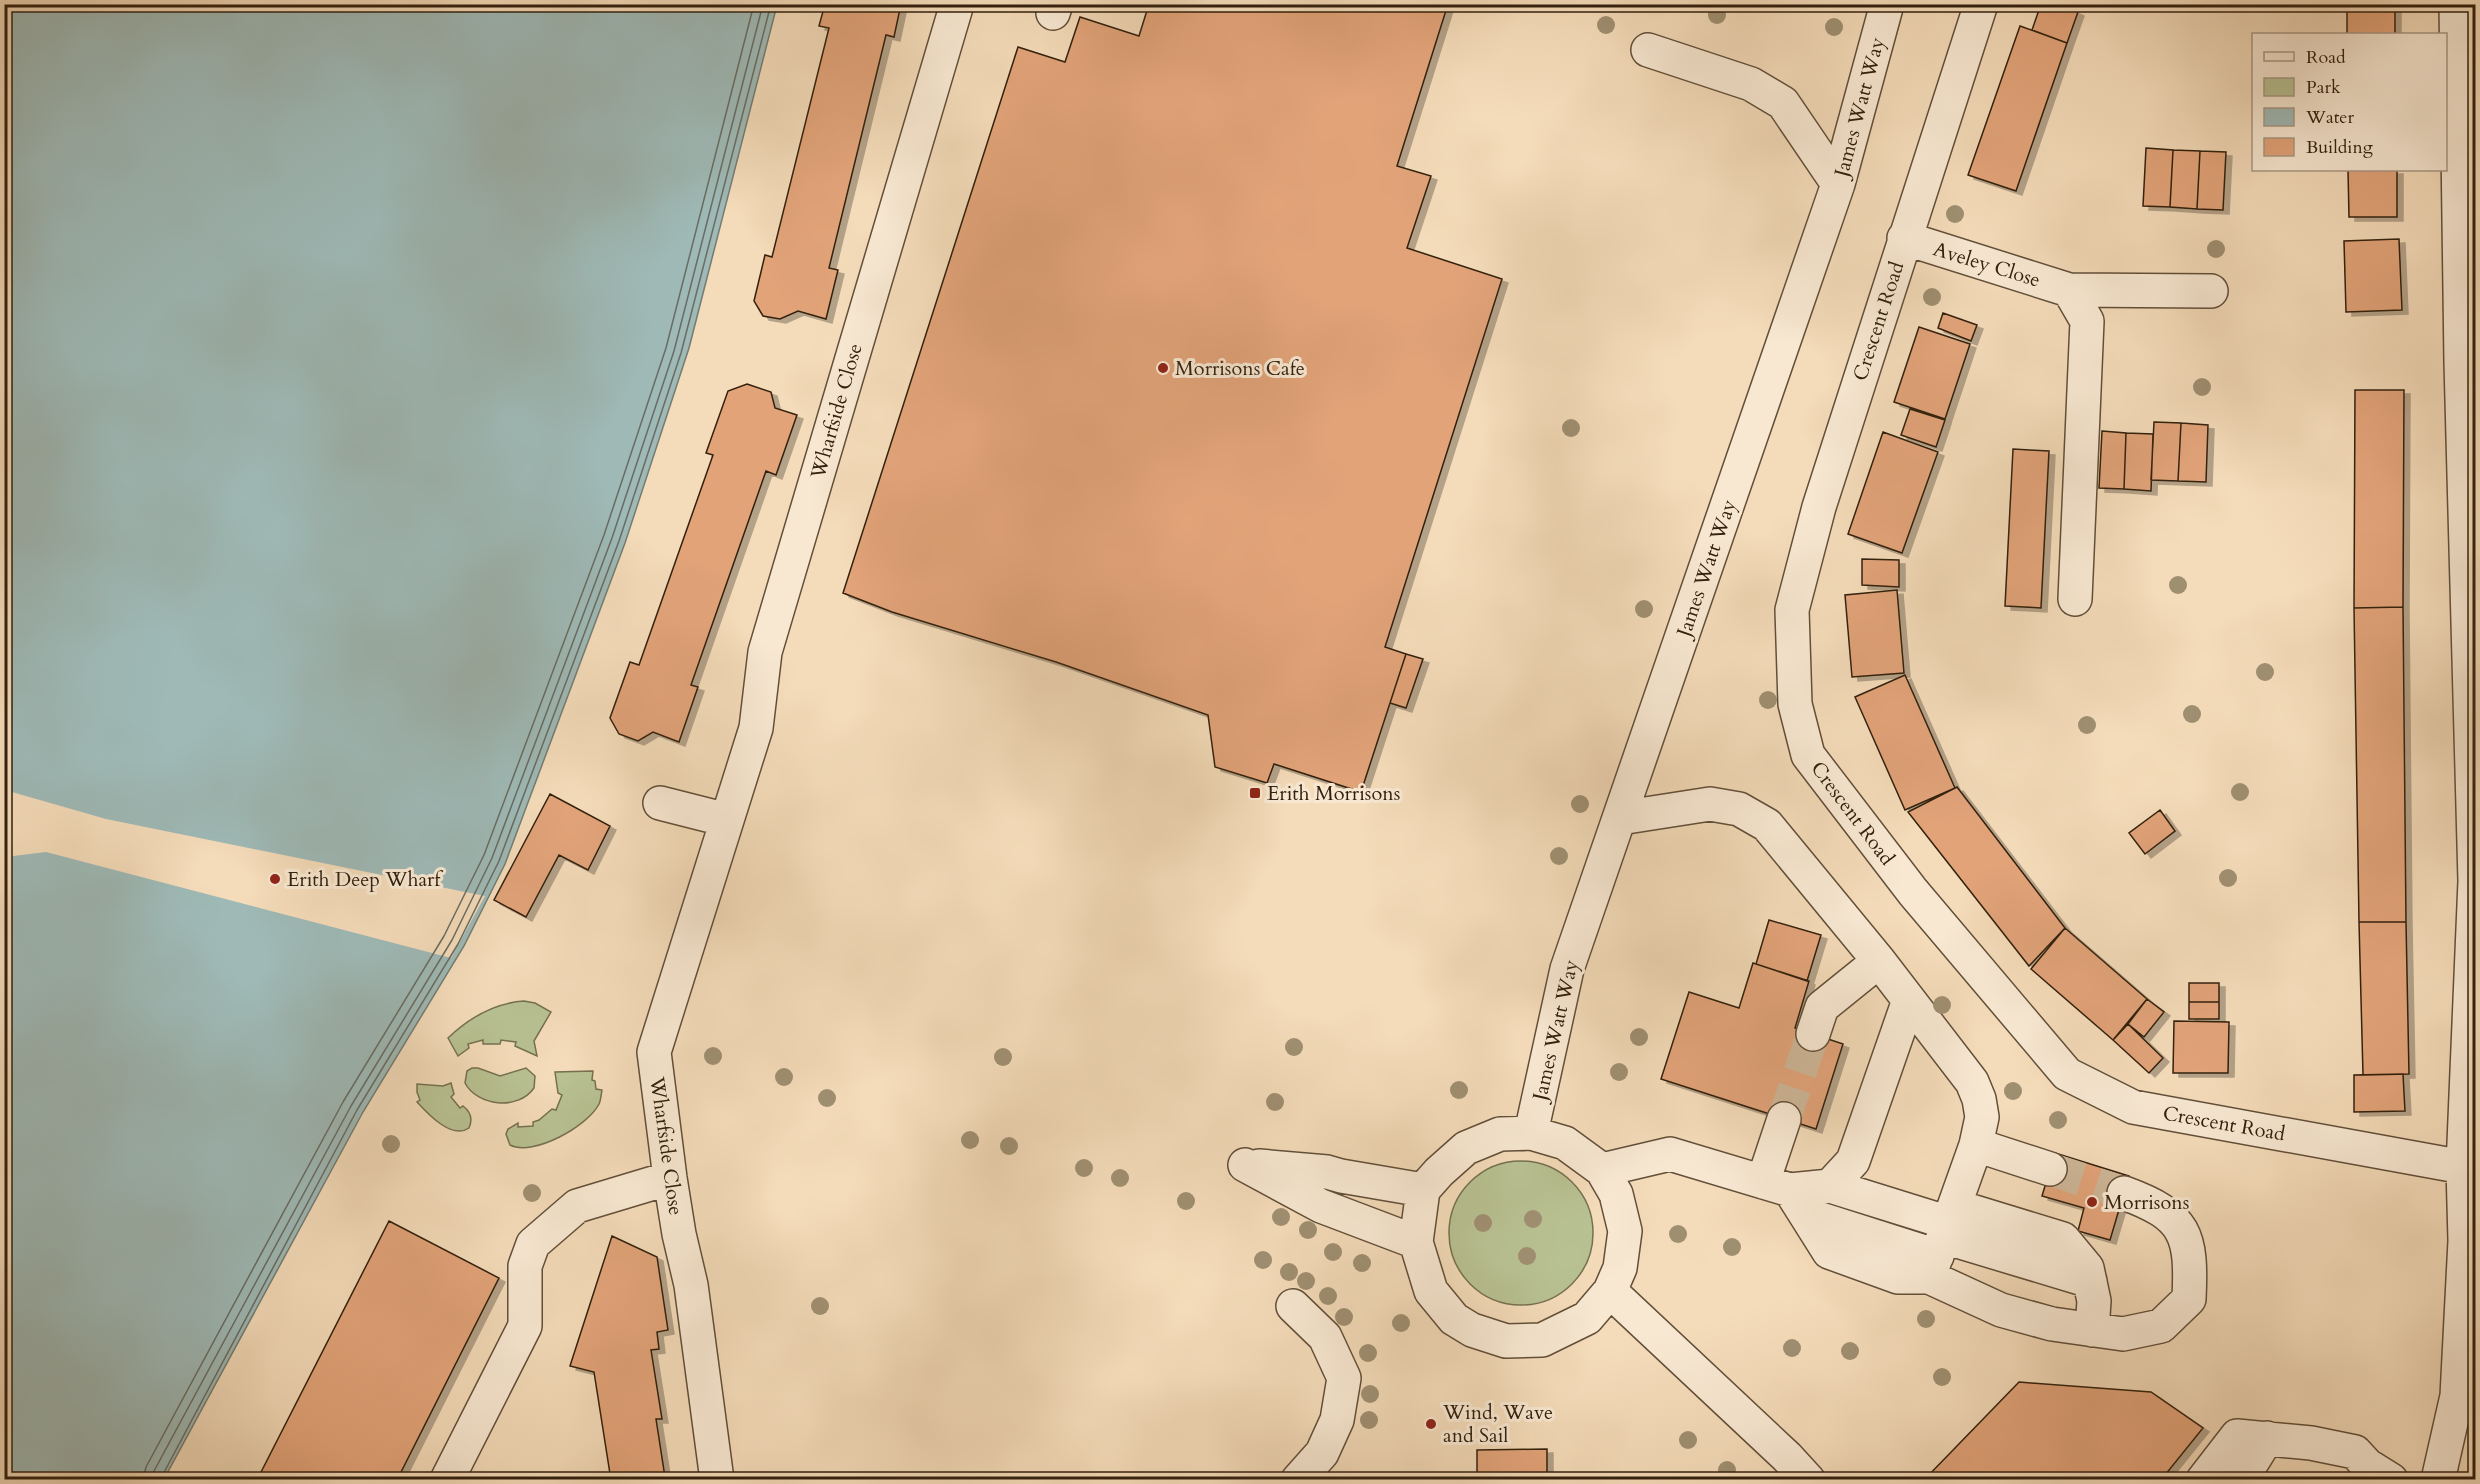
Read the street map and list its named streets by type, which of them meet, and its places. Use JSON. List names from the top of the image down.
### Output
{
  "streets": {
    "street": [
      "James Watt Way",
      "Aveley Close",
      "Crescent Road",
      "Wharfside Close"
    ]
  },
  "crossings": [
    ["Aveley Close", "Crescent Road"]
  ],
  "places": {
    "other": [
      "Morrisons Cafe",
      "Erith Deep Wharf",
      "Morrisons",
      "Wind, Wave and Sail"
    ],
    "transit": ["Erith Morrisons"]
  },
  "legend": [
    "Road",
    "Park",
    "Water",
    "Building"
  ]
}
